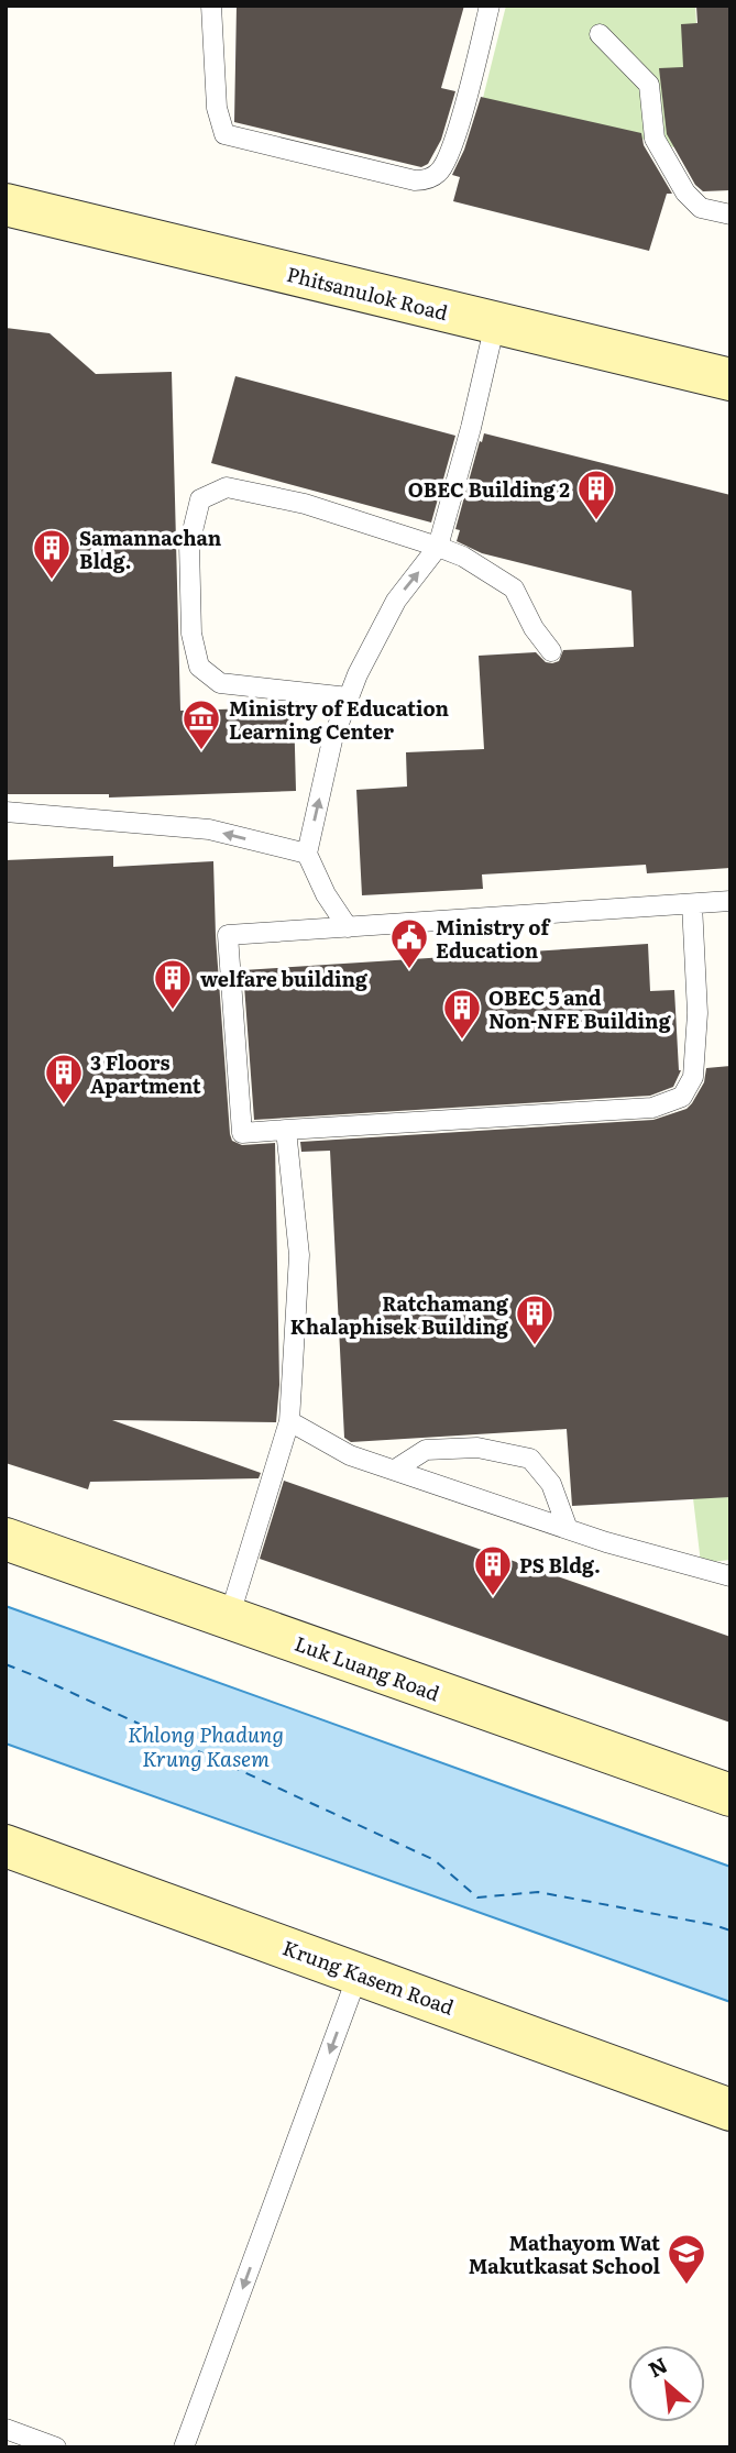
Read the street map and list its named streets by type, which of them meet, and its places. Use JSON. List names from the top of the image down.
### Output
{
  "streets": {
    "main road": ["Phitsanulok Road", "Luk Luang Road", "Krung Kasem Road"]
  },
  "water": ["Khlong Phadung Krung Kasem"],
  "places": {
    "building": [
      "OBEC Building 2",
      "Samannachan Bldg.",
      "welfare building",
      "OBEC 5 and Non-NFE Building",
      "3 Floors Apartment",
      "Ratchamang Khalaphisek Building",
      "PS Bldg."
    ],
    "museum": ["Ministry of Education Learning Center"],
    "public building": ["Ministry of Education"],
    "school or university": ["Mathayom Wat Makutkasat School"]
  },
  "north": "top left"
}
